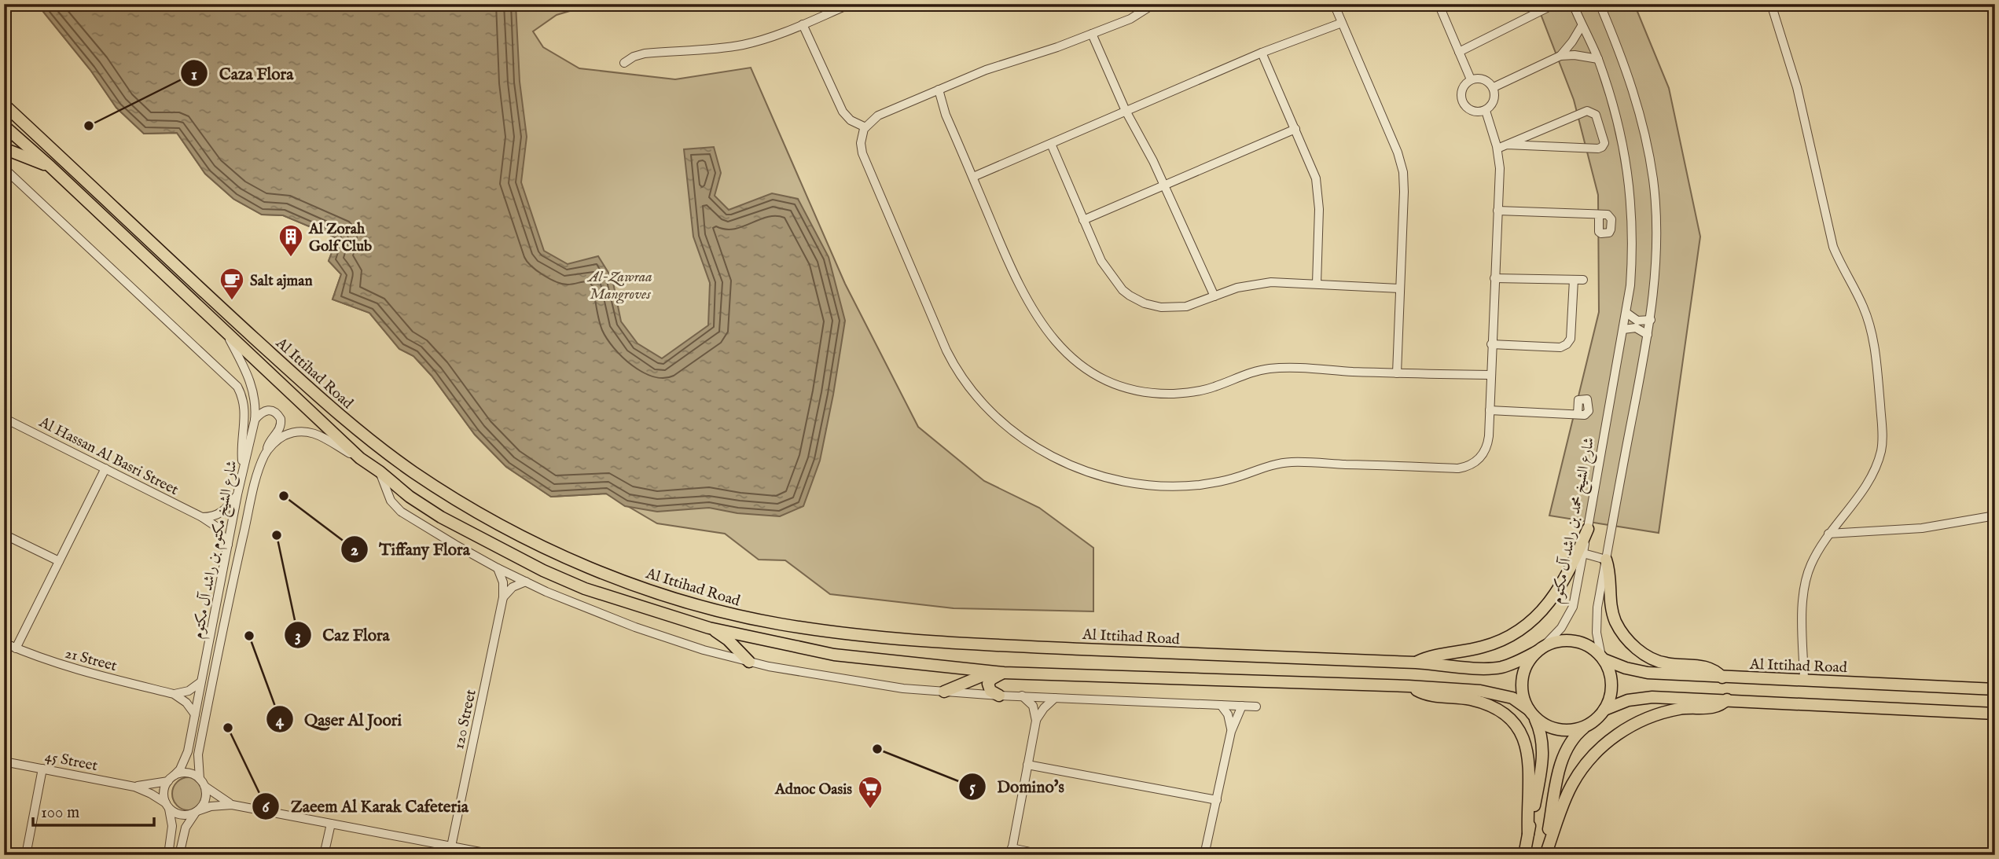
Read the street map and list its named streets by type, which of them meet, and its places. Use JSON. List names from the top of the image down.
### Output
{
  "streets": {
    "highway": ["Al Ittihad Road"],
    "street": [
      "Al Hassan Al Basri Street",
      "شارع الشيخ محمد بن راشد آل مكتوم",
      "شارع الشيخ مكتوم بن راشد آل مكتوم",
      "21 Street",
      "120 Street",
      "45 Street"
    ]
  },
  "crossings": [
    ["Al Ittihad Road", "شارع الشيخ محمد بن راشد آل مكتوم"],
    ["Al Ittihad Road", "شارع الشيخ مكتوم بن راشد آل مكتوم"],
    ["Al Hassan Al Basri Street", "شارع الشيخ مكتوم بن راشد آل مكتوم"],
    ["شارع الشيخ مكتوم بن راشد آل مكتوم", "45 Street"]
  ],
  "parks": ["Al-Zawraa Mangroves"],
  "places": {
    "other": [
      "Caza Flora",
      "Tiffany Flora",
      "Caz Flora",
      "Qaser Al Joori",
      "Zaeem Al Karak Cafeteria",
      "Domino's"
    ],
    "building": ["Al Zorah Golf Club"],
    "cafe": ["Salt ajman"],
    "supermarket": ["Adnoc Oasis"]
  },
  "scale_bar": "100 m"
}
